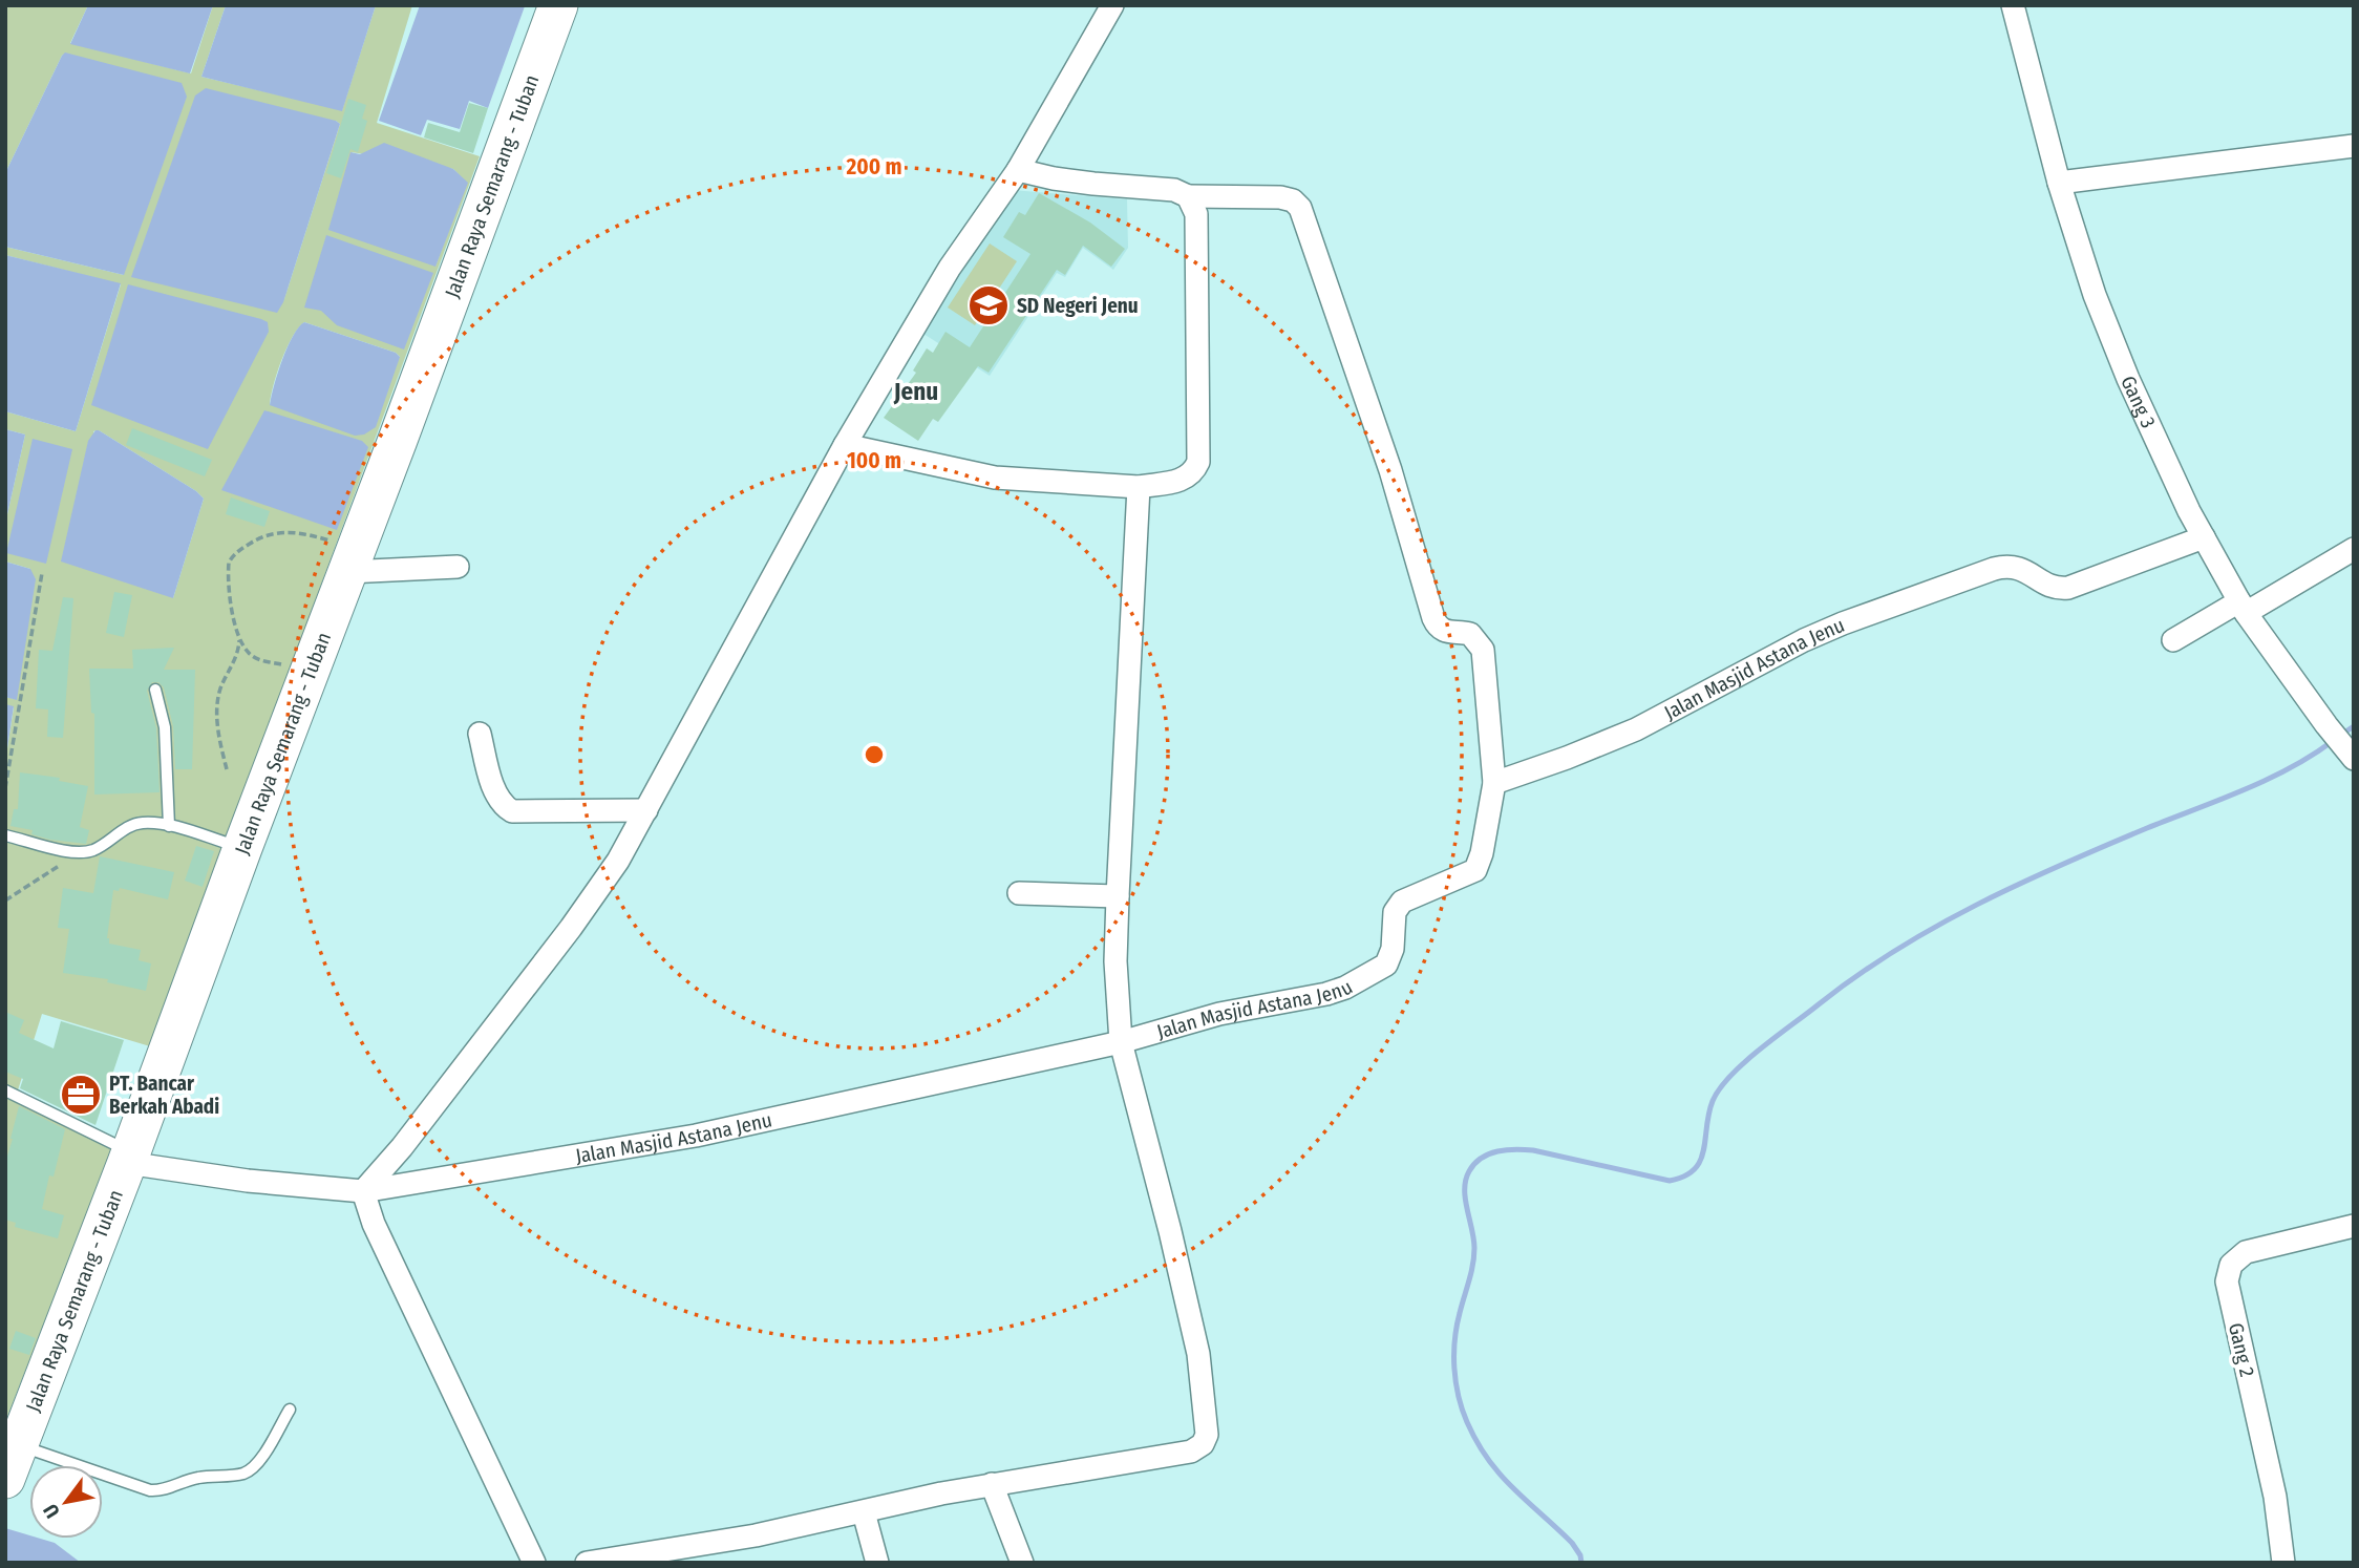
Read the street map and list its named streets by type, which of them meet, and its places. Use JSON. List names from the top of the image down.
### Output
{
  "streets": {
    "highway": ["Jalan Raya Semarang - Tuban"],
    "street": ["Gang 3", "Jalan Masjid Astana Jenu", "Gang 2"]
  },
  "crossings": [
    ["Jalan Raya Semarang - Tuban", "Jalan Masjid Astana Jenu"],
    ["Gang 3", "Jalan Masjid Astana Jenu"]
  ],
  "districts": ["Jenu"],
  "places": {
    "school or university": ["SD Negeri Jenu"],
    "office": ["PT. Bancar Berkah Abadi"]
  },
  "north": "bottom left",
  "rings": ["200 m", "100 m"]
}
